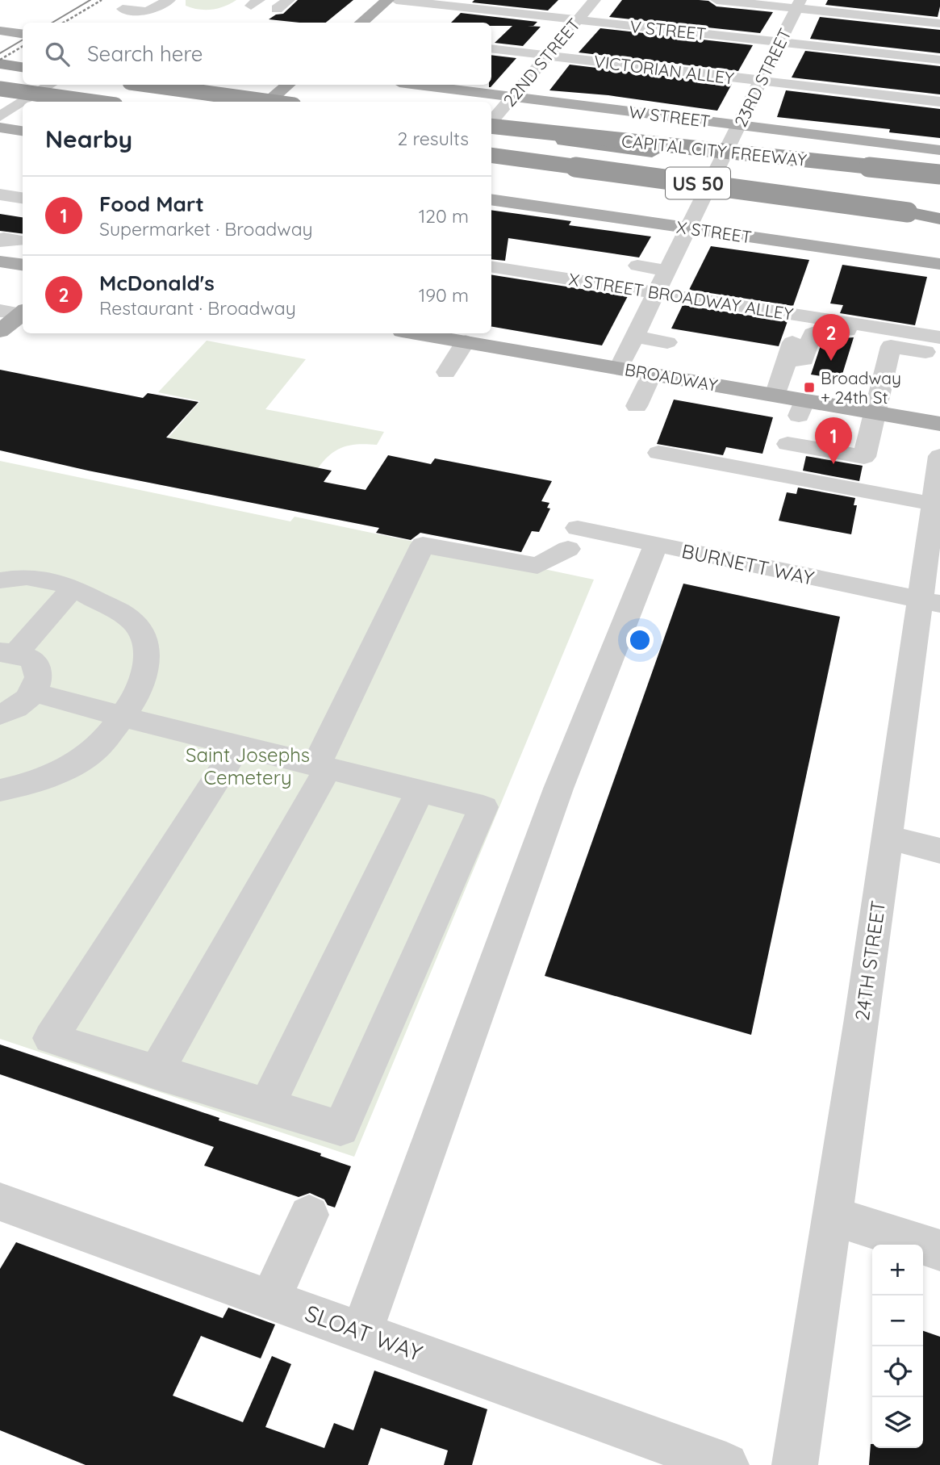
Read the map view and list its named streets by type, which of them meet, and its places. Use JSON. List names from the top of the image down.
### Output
{
  "streets": {
    "highway": ["CAPITAL CITY FREEWAY", "US 50"],
    "main road": ["W STREET", "X STREET", "BROADWAY"],
    "street": [
      "V STREET",
      "22ND STREET",
      "VICTORIAN ALLEY",
      "23RD STREET",
      "X STREET BROADWAY ALLEY",
      "BURNETT WAY",
      "24TH STREET",
      "SLOAT WAY"
    ]
  },
  "crossings": [
    ["V STREET", "22ND STREET"],
    ["V STREET", "23RD STREET"],
    ["22ND STREET", "VICTORIAN ALLEY"],
    ["22ND STREET", "W STREET"],
    ["VICTORIAN ALLEY", "23RD STREET"],
    ["23RD STREET", "W STREET"],
    ["23RD STREET", "X STREET"],
    ["23RD STREET", "X STREET BROADWAY ALLEY"],
    ["23RD STREET", "BROADWAY"],
    ["CAPITAL CITY FREEWAY", "US 50"],
    ["BURNETT WAY", "24TH STREET"]
  ],
  "parks": ["Saint Josephs Cemetery"],
  "places": {
    "transit": ["Broadway + 24th St"]
  },
  "page": {
    "search": "Search here",
    "heading": ["Nearby", "2 results"],
    "list": [
      {
        "mark": "1",
        "name": "Food Mart",
        "note": "Supermarket · Broadway",
        "value": "120 m"
      },
      {
        "mark": "2",
        "name": "McDonald's",
        "note": "Restaurant · Broadway",
        "value": "190 m"
      }
    ],
    "pins": ["2", "1"],
    "map_buttons": ["+", "−"]
  }
}
